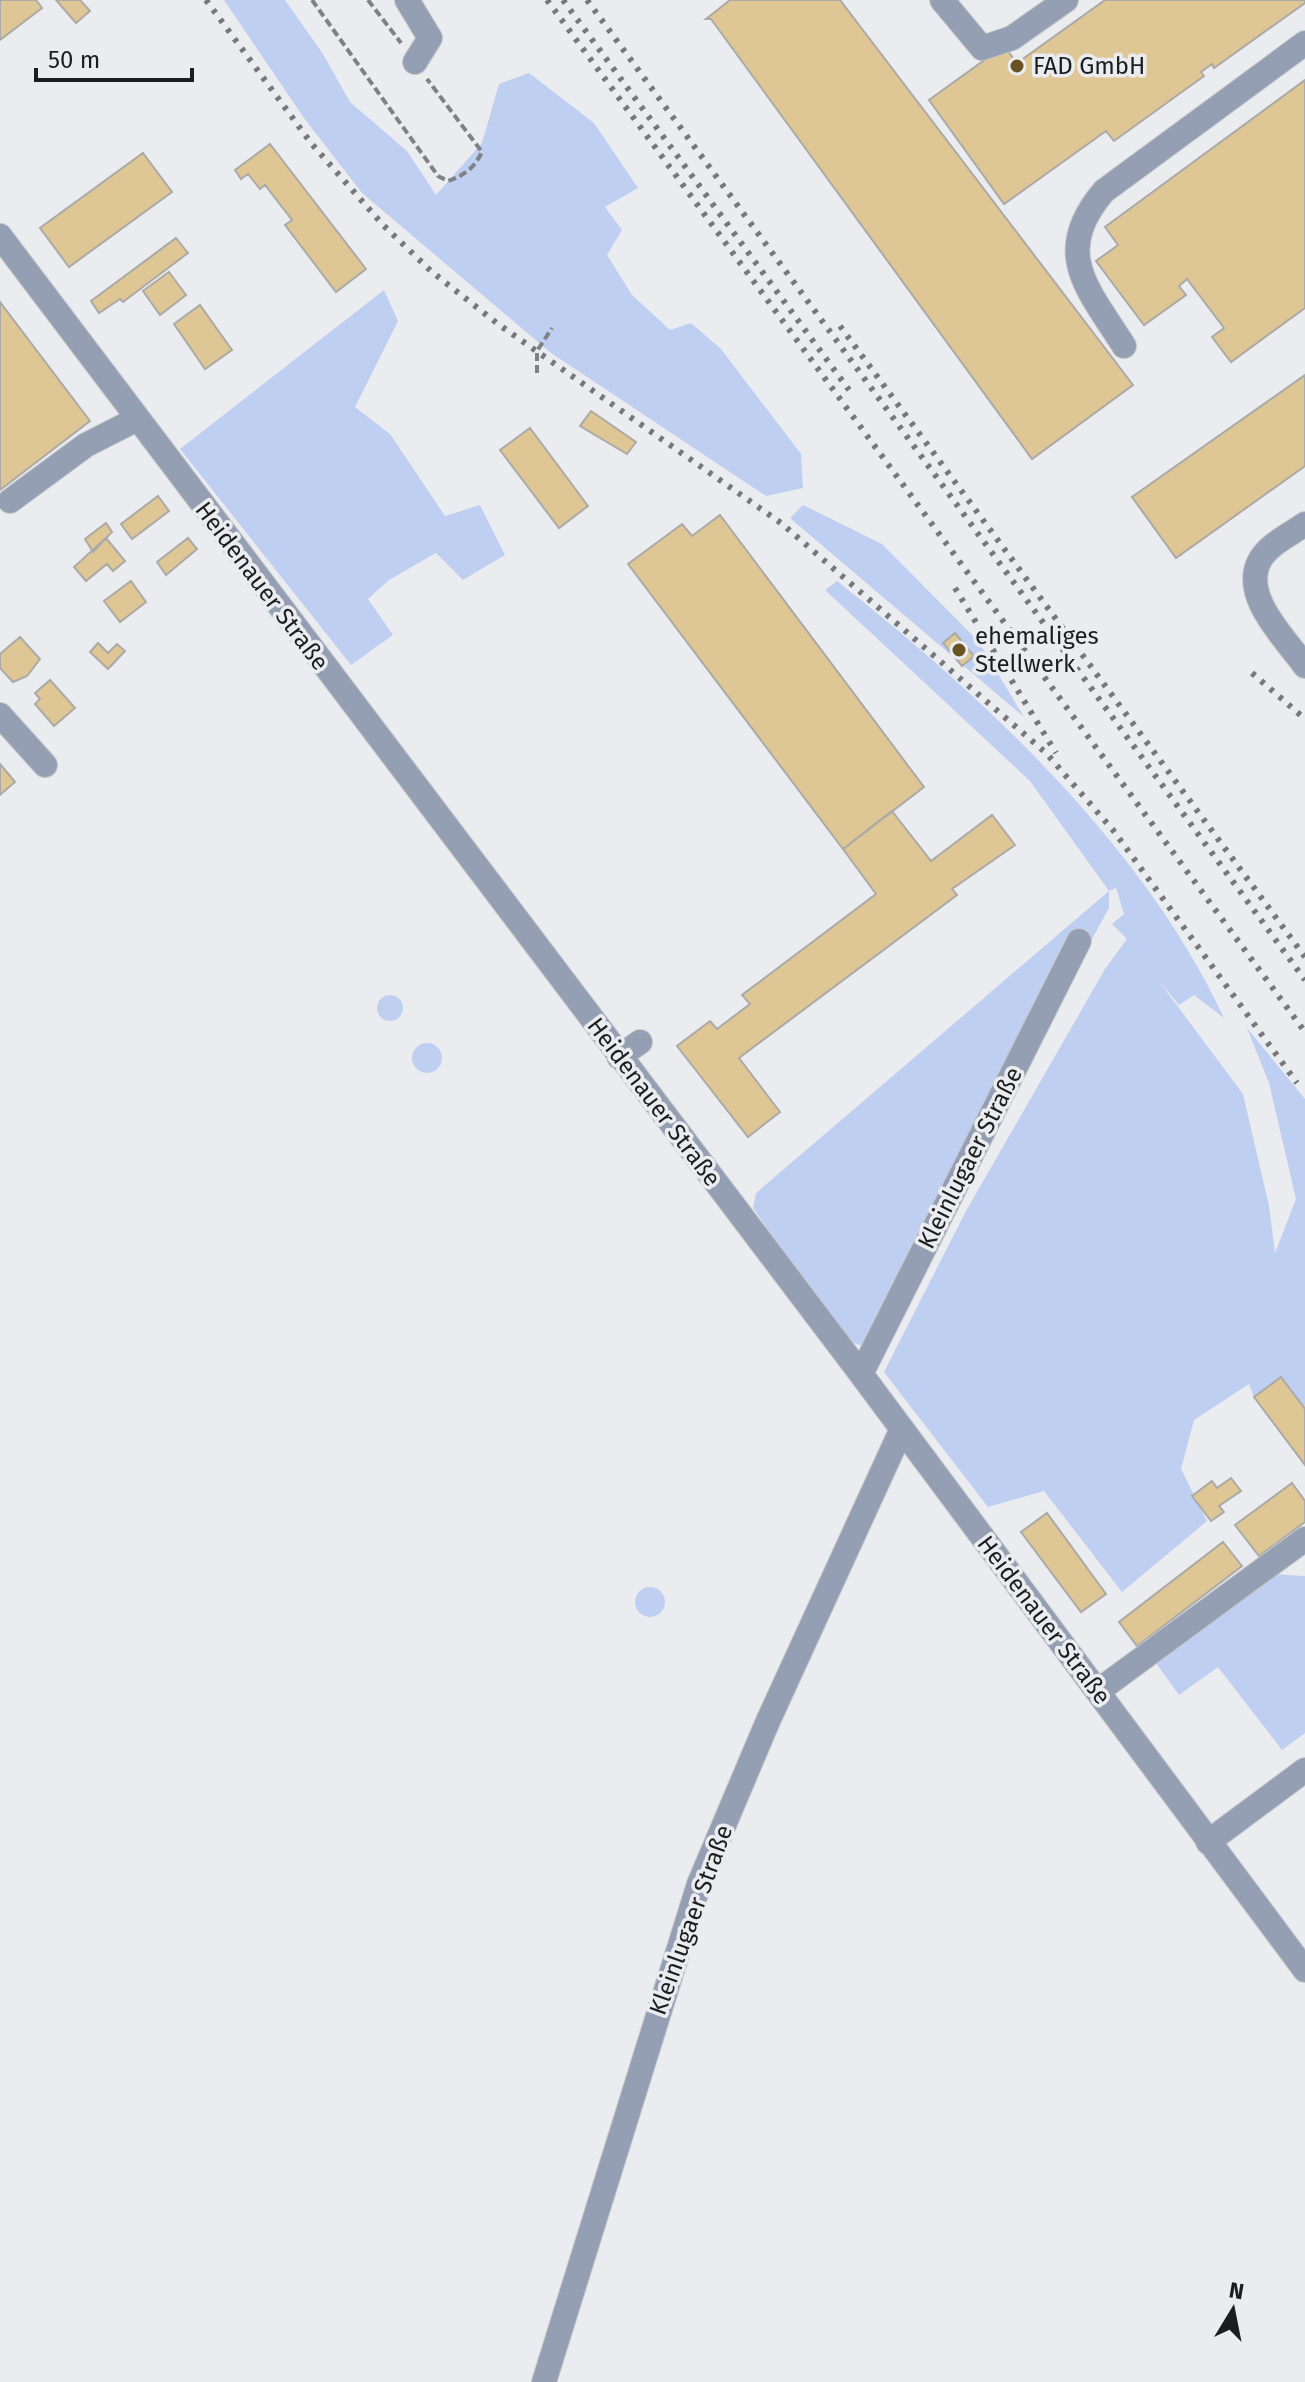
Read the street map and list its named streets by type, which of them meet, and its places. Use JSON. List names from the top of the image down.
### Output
{
  "streets": {
    "street": ["Heidenauer Straße", "Kleinlugaer Straße"]
  },
  "crossings": [
    ["Heidenauer Straße", "Kleinlugaer Straße"]
  ],
  "places": ["FAD GmbH", "ehemaliges Stellwerk"],
  "scale_bar": "50 m",
  "north": "top"
}
